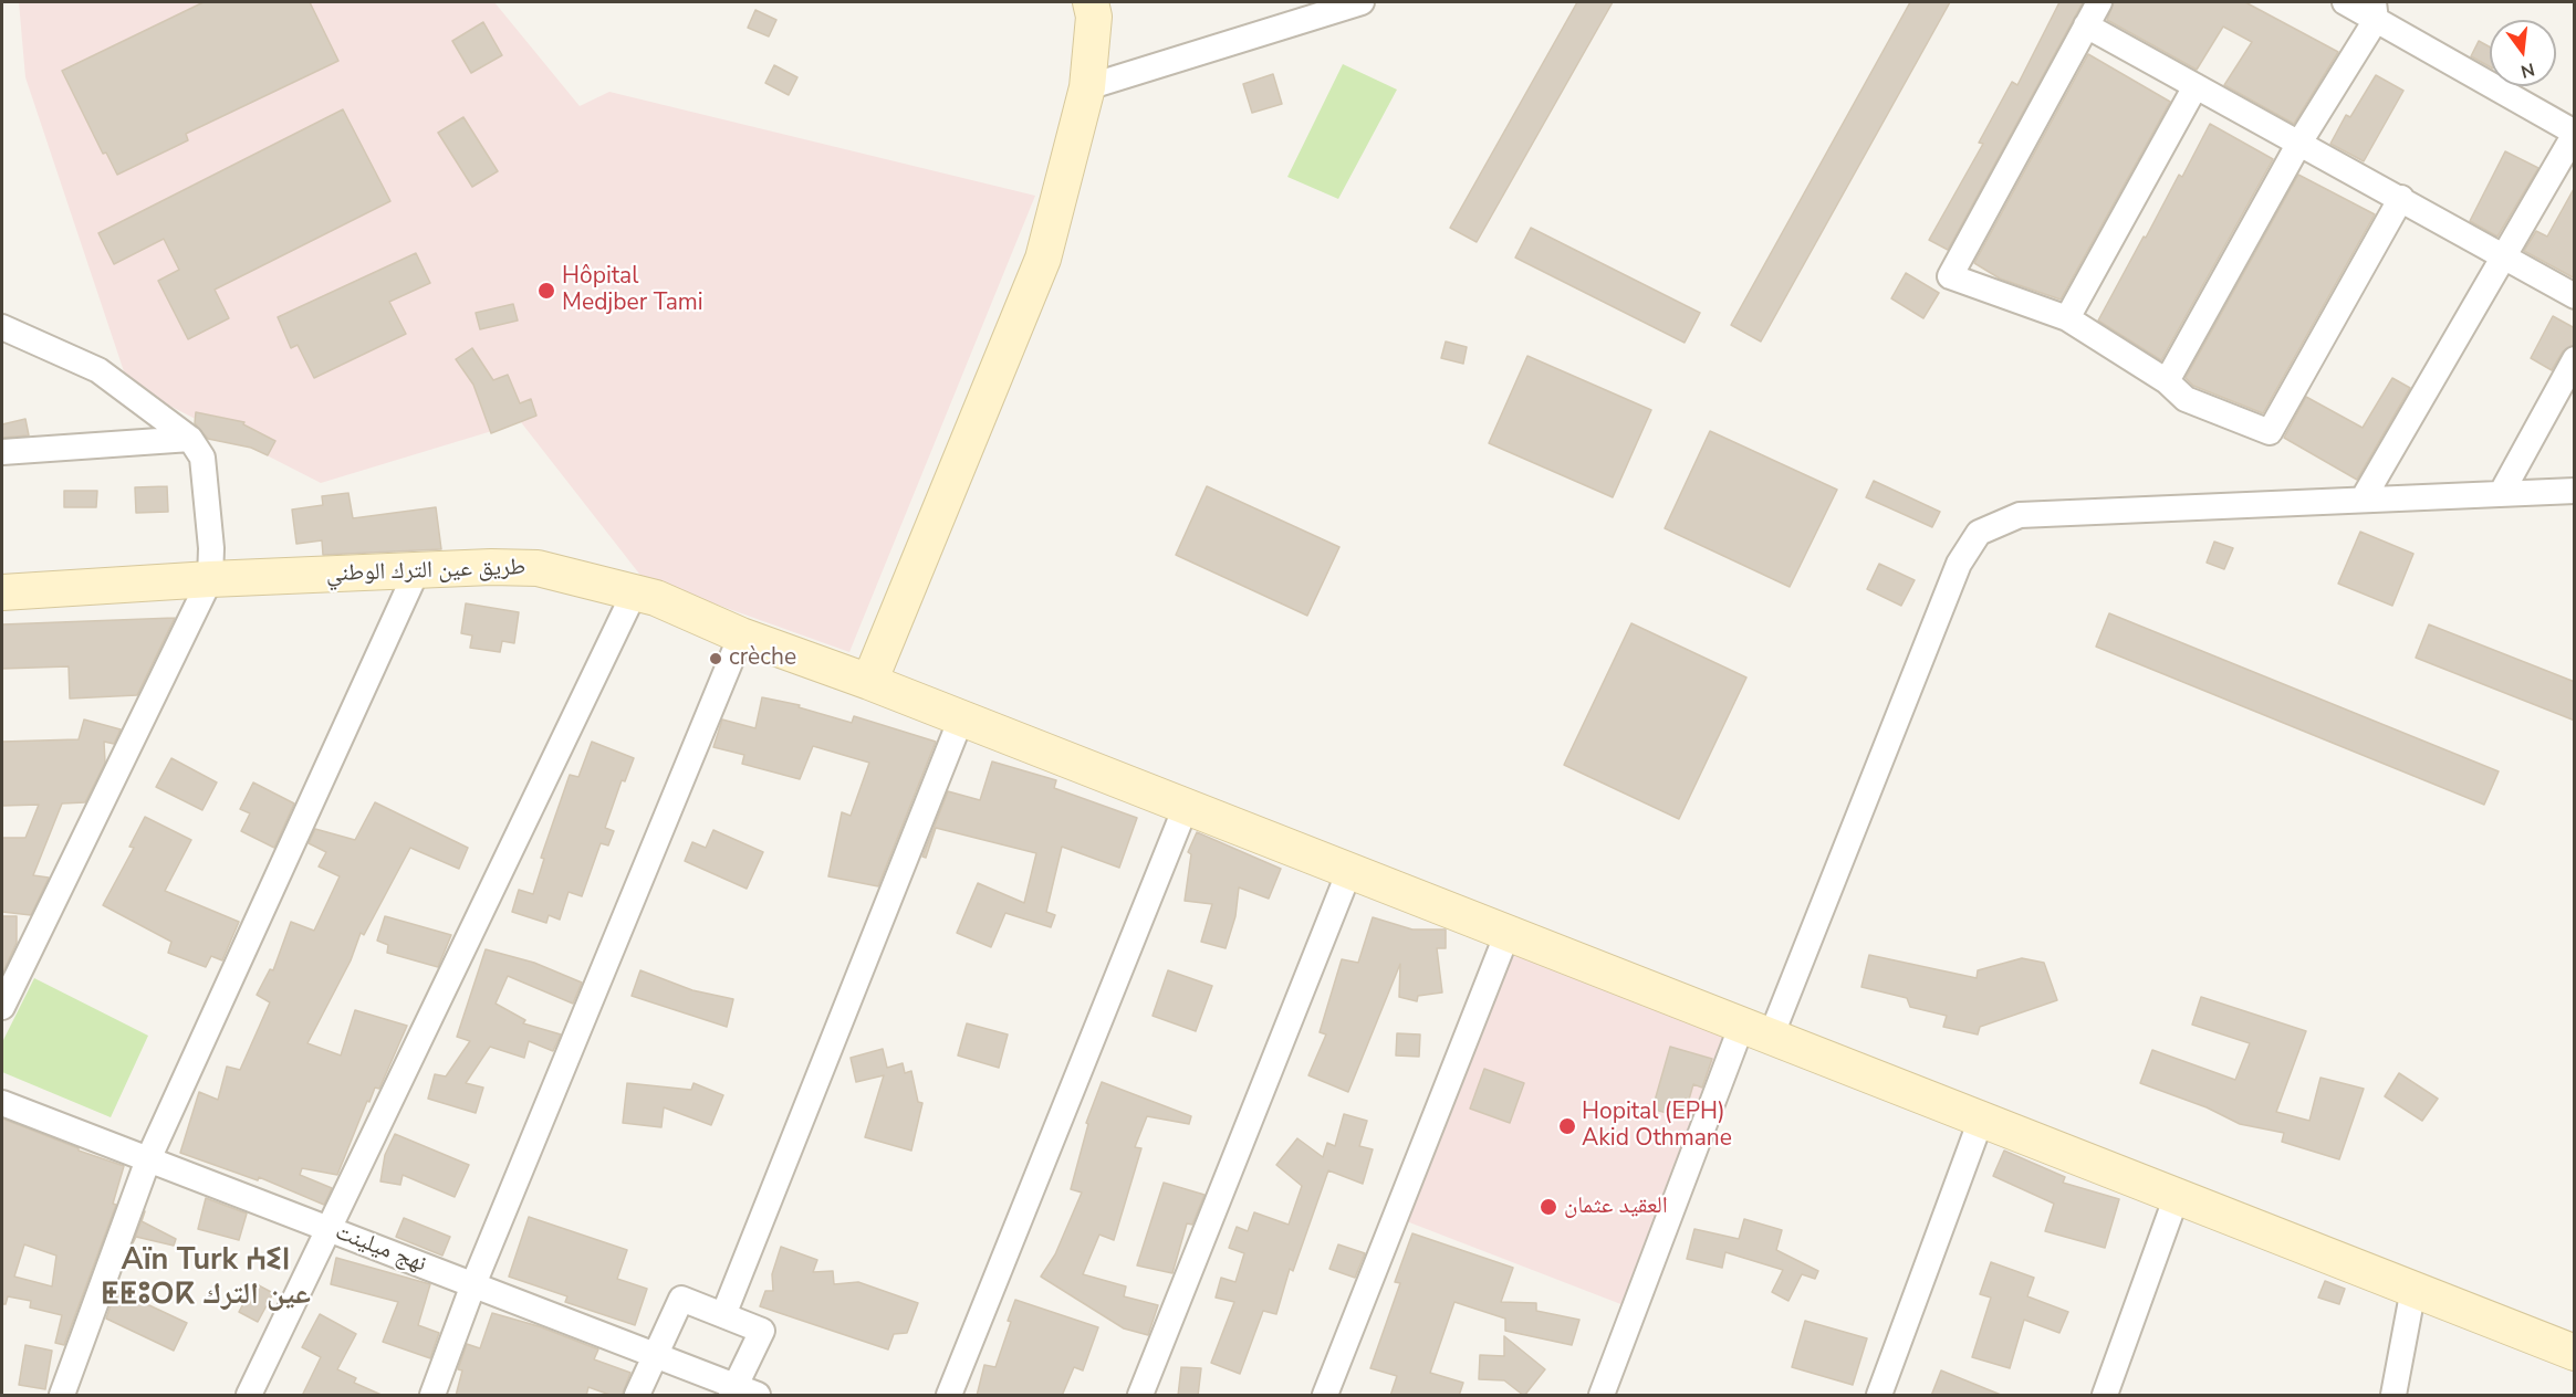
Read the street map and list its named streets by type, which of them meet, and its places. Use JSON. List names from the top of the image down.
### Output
{
  "streets": {
    "main road": ["طريق عين الترك الوطني"],
    "street": ["نهج ميلينت"]
  },
  "districts": ["Aïn Turk ⵄⵉⵏ ⵟⵟⵓⵔⴽ عين الترك"],
  "places": [
    "Hôpital Medjber Tami",
    "crèche",
    "Hopital (EPH) Akid Othmane",
    "العقيد عثمان"
  ],
  "north": "bottom"
}
